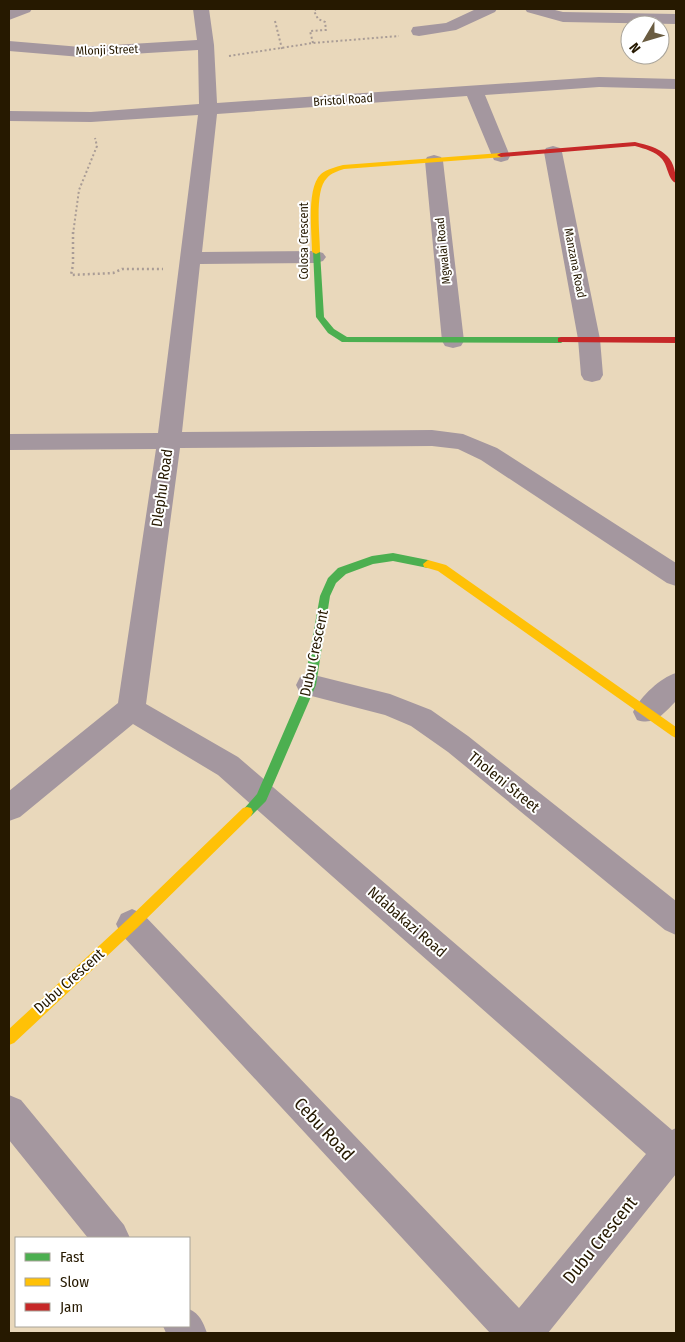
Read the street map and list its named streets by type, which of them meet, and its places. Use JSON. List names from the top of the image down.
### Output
{
  "streets": {
    "street": [
      "Mlonji Street",
      "Bristol Road",
      "Colosa Crescent",
      "Mgwalai Road",
      "Manzana Road",
      "Dlephu Road",
      "Dubu Crescent",
      "Tholeni Street",
      "Ndabakazi Road",
      "Cebu Road"
    ]
  },
  "crossings": [
    ["Mlonji Street", "Dlephu Road"],
    ["Bristol Road", "Dlephu Road"],
    ["Colosa Crescent", "Mgwalai Road"],
    ["Colosa Crescent", "Manzana Road"],
    ["Dlephu Road", "Ndabakazi Road"],
    ["Dubu Crescent", "Tholeni Street"],
    ["Dubu Crescent", "Ndabakazi Road"],
    ["Dubu Crescent", "Cebu Road"]
  ],
  "legend": ["Fast", "Slow", "Jam"],
  "north": "bottom left"
}
